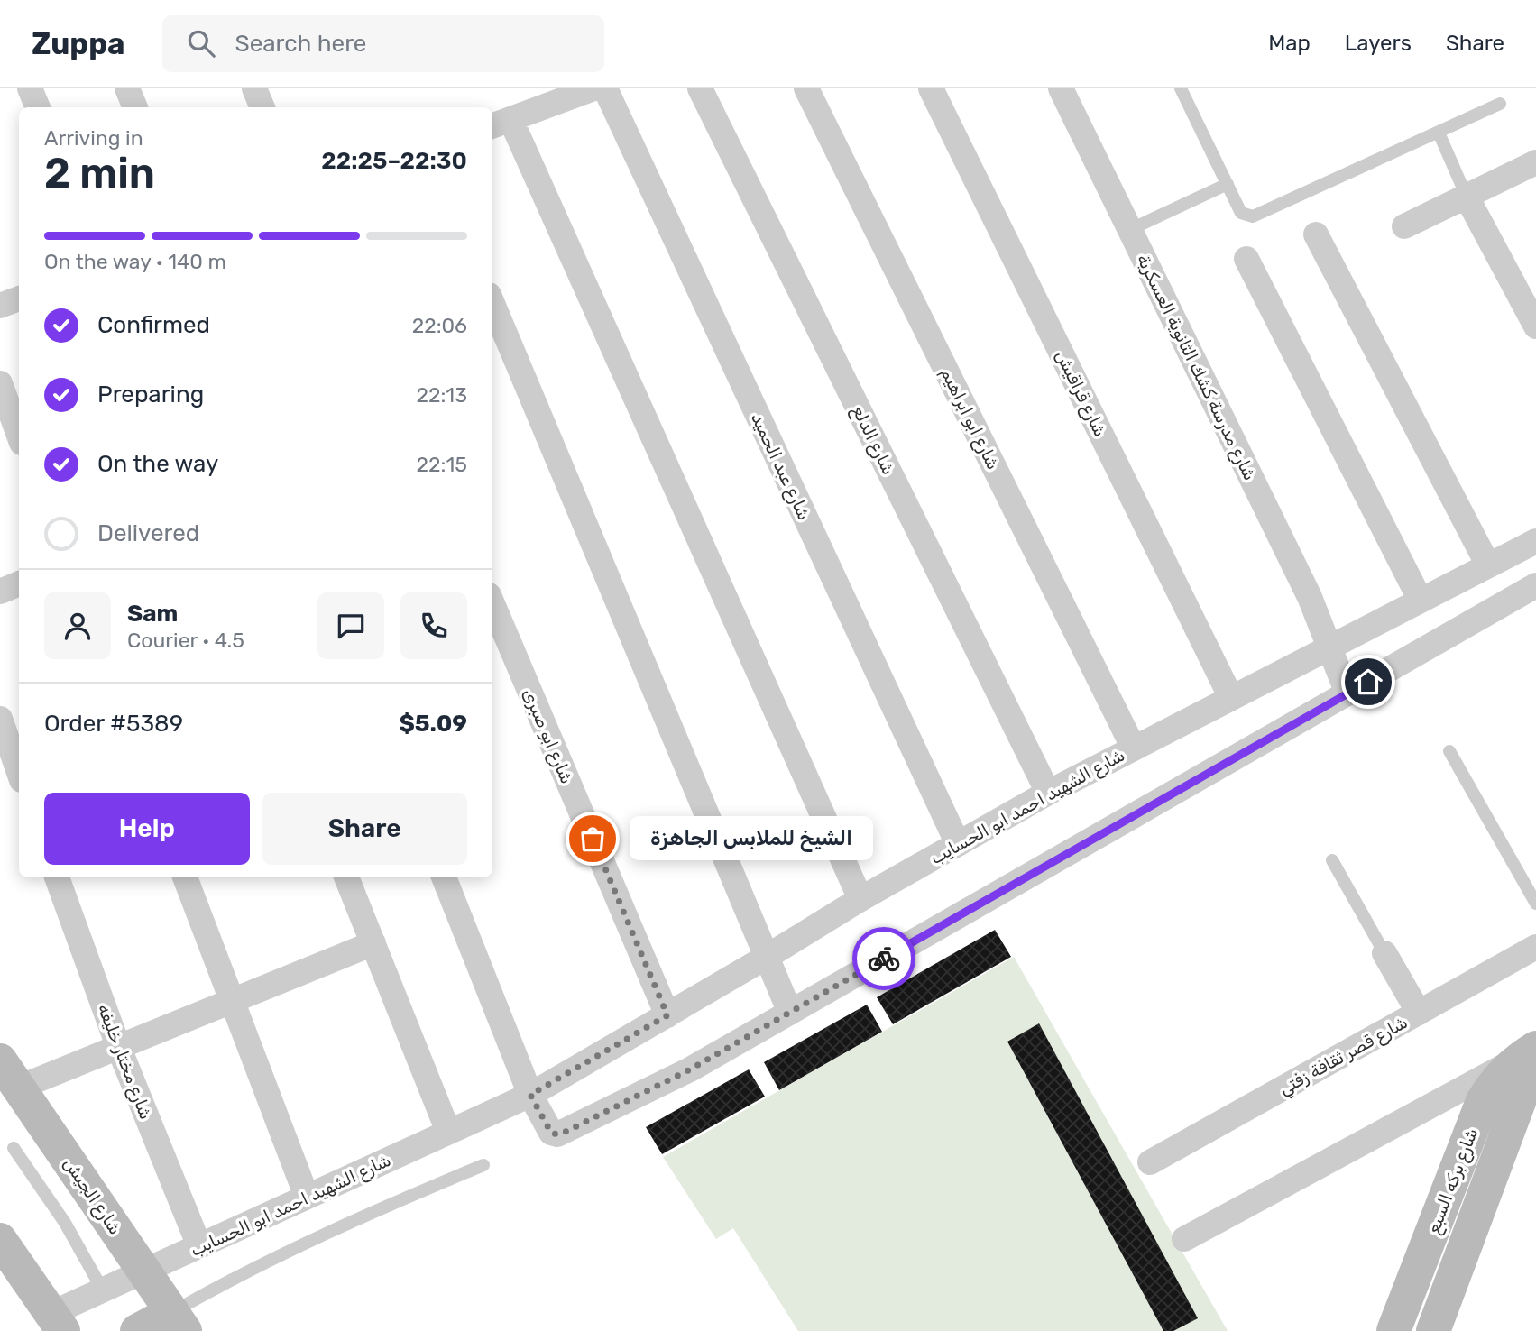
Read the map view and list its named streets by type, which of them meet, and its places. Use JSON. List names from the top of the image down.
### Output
{
  "streets": {
    "main road": ["شارع بركه السبع", "شارع الجيش"],
    "street": [
      "شارع مدرسة كشك الثانوية العسكرية",
      "شارع قراقيش",
      "شارع ابو ابراهيم",
      "شارع الدلع",
      "شارع عبد الحميد",
      "شارع ابو صبرى",
      "شارع الشهيد احمد ابو الحسايب",
      "شارع قصر ثقافة زفتي",
      "شارع مختار خليفه"
    ]
  },
  "crossings": [
    ["شارع مدرسة كشك الثانوية العسكرية", "شارع الشهيد احمد ابو الحسايب"],
    ["شارع قراقيش", "شارع الشهيد احمد ابو الحسايب"],
    ["شارع ابو ابراهيم", "شارع الشهيد احمد ابو الحسايب"],
    ["شارع الدلع", "شارع الشهيد احمد ابو الحسايب"],
    ["شارع عبد الحميد", "شارع الشهيد احمد ابو الحسايب"],
    ["شارع ابو صبرى", "شارع الشهيد احمد ابو الحسايب"],
    ["شارع الشهيد احمد ابو الحسايب", "شارع مختار خليفه"],
    ["شارع الشهيد احمد ابو الحسايب", "شارع الجيش"]
  ],
  "places": ["الشيخ للملابس الجاهزة"],
  "page": {
    "header": "Zuppa",
    "search": "Search here",
    "nav": ["Map", "Layers", "Share"],
    "heading": ["2 min", "Arriving in", "22:25–22:30"],
    "panel": [
      "Sam",
      "Courier · 4.5",
      "Order #5389",
      "$5.09"
    ],
    "bar": "On the way · 140 m",
    "list": [
      ["Confirmed", "22:06"],
      ["Preparing", "22:13"],
      ["On the way", "22:15"],
      "Delivered"
    ],
    "buttons": ["Help", "Share"],
    "bubble": "الشيخ للملابس الجاهزة"
  }
}
